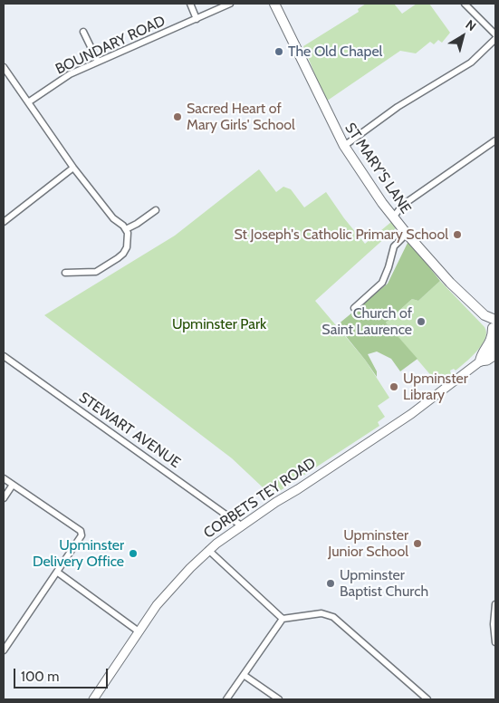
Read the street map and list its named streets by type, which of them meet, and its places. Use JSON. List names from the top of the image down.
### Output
{
  "streets": {
    "main road": ["ST MARY'S LANE", "CORBETS TEY ROAD"],
    "street": ["BOUNDARY ROAD", "STEWART AVENUE"]
  },
  "crossings": [
    ["STEWART AVENUE", "CORBETS TEY ROAD"]
  ],
  "parks": ["Upminster Park"],
  "places": [
    "The Old Chapel",
    "Sacred Heart of Mary Girls' School",
    "St Joseph's Catholic Primary School",
    "Church of Saint Laurence",
    "Upminster Library",
    "Upminster Junior School",
    "Upminster Delivery Office",
    "Upminster Baptist Church"
  ],
  "scale_bar": "100 m",
  "north": "top right"
}
